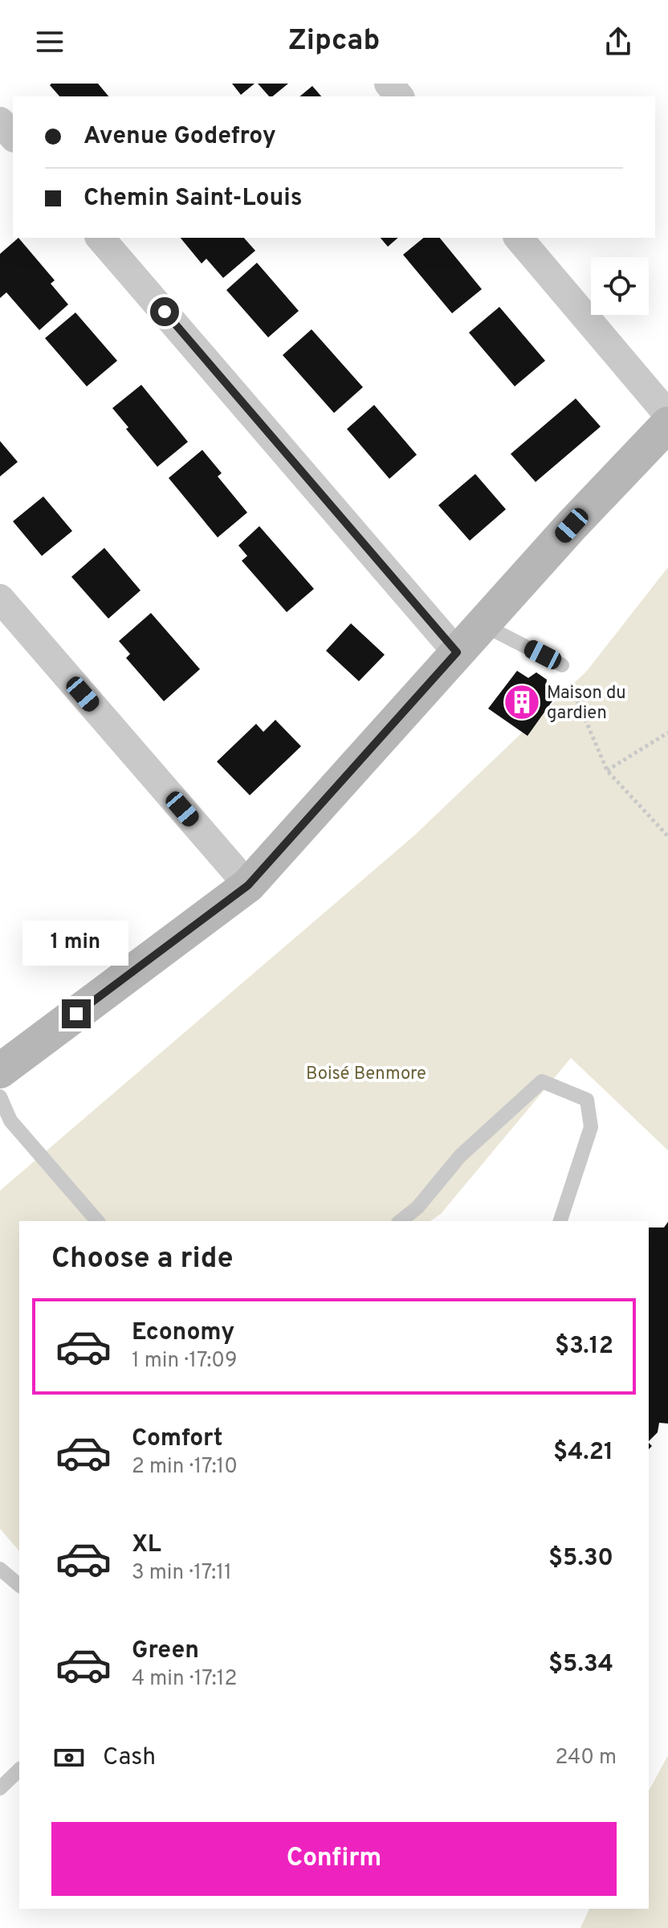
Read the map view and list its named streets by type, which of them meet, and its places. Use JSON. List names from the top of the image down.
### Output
{
  "parks": ["Boisé Benmore"],
  "places": {
    "building": ["Maison du gardien"]
  },
  "page": {
    "header": "Zipcab",
    "banner": ["Avenue Godefroy", "Chemin Saint-Louis"],
    "bubble": "1 min",
    "heading": "Choose a ride",
    "list": [
      {
        "name": "Economy",
        "note": "1 min · 17:09",
        "value": "$3.12"
      },
      {
        "name": "Comfort",
        "note": "2 min · 17:10",
        "value": "$4.21"
      },
      {
        "name": "XL",
        "note": "3 min · 17:11",
        "value": "$5.30"
      },
      {
        "name": "Green",
        "note": "4 min · 17:12",
        "value": "$5.34"
      }
    ],
    "pay": ["Cash", "240 m"],
    "buttons": "Confirm"
  }
}
